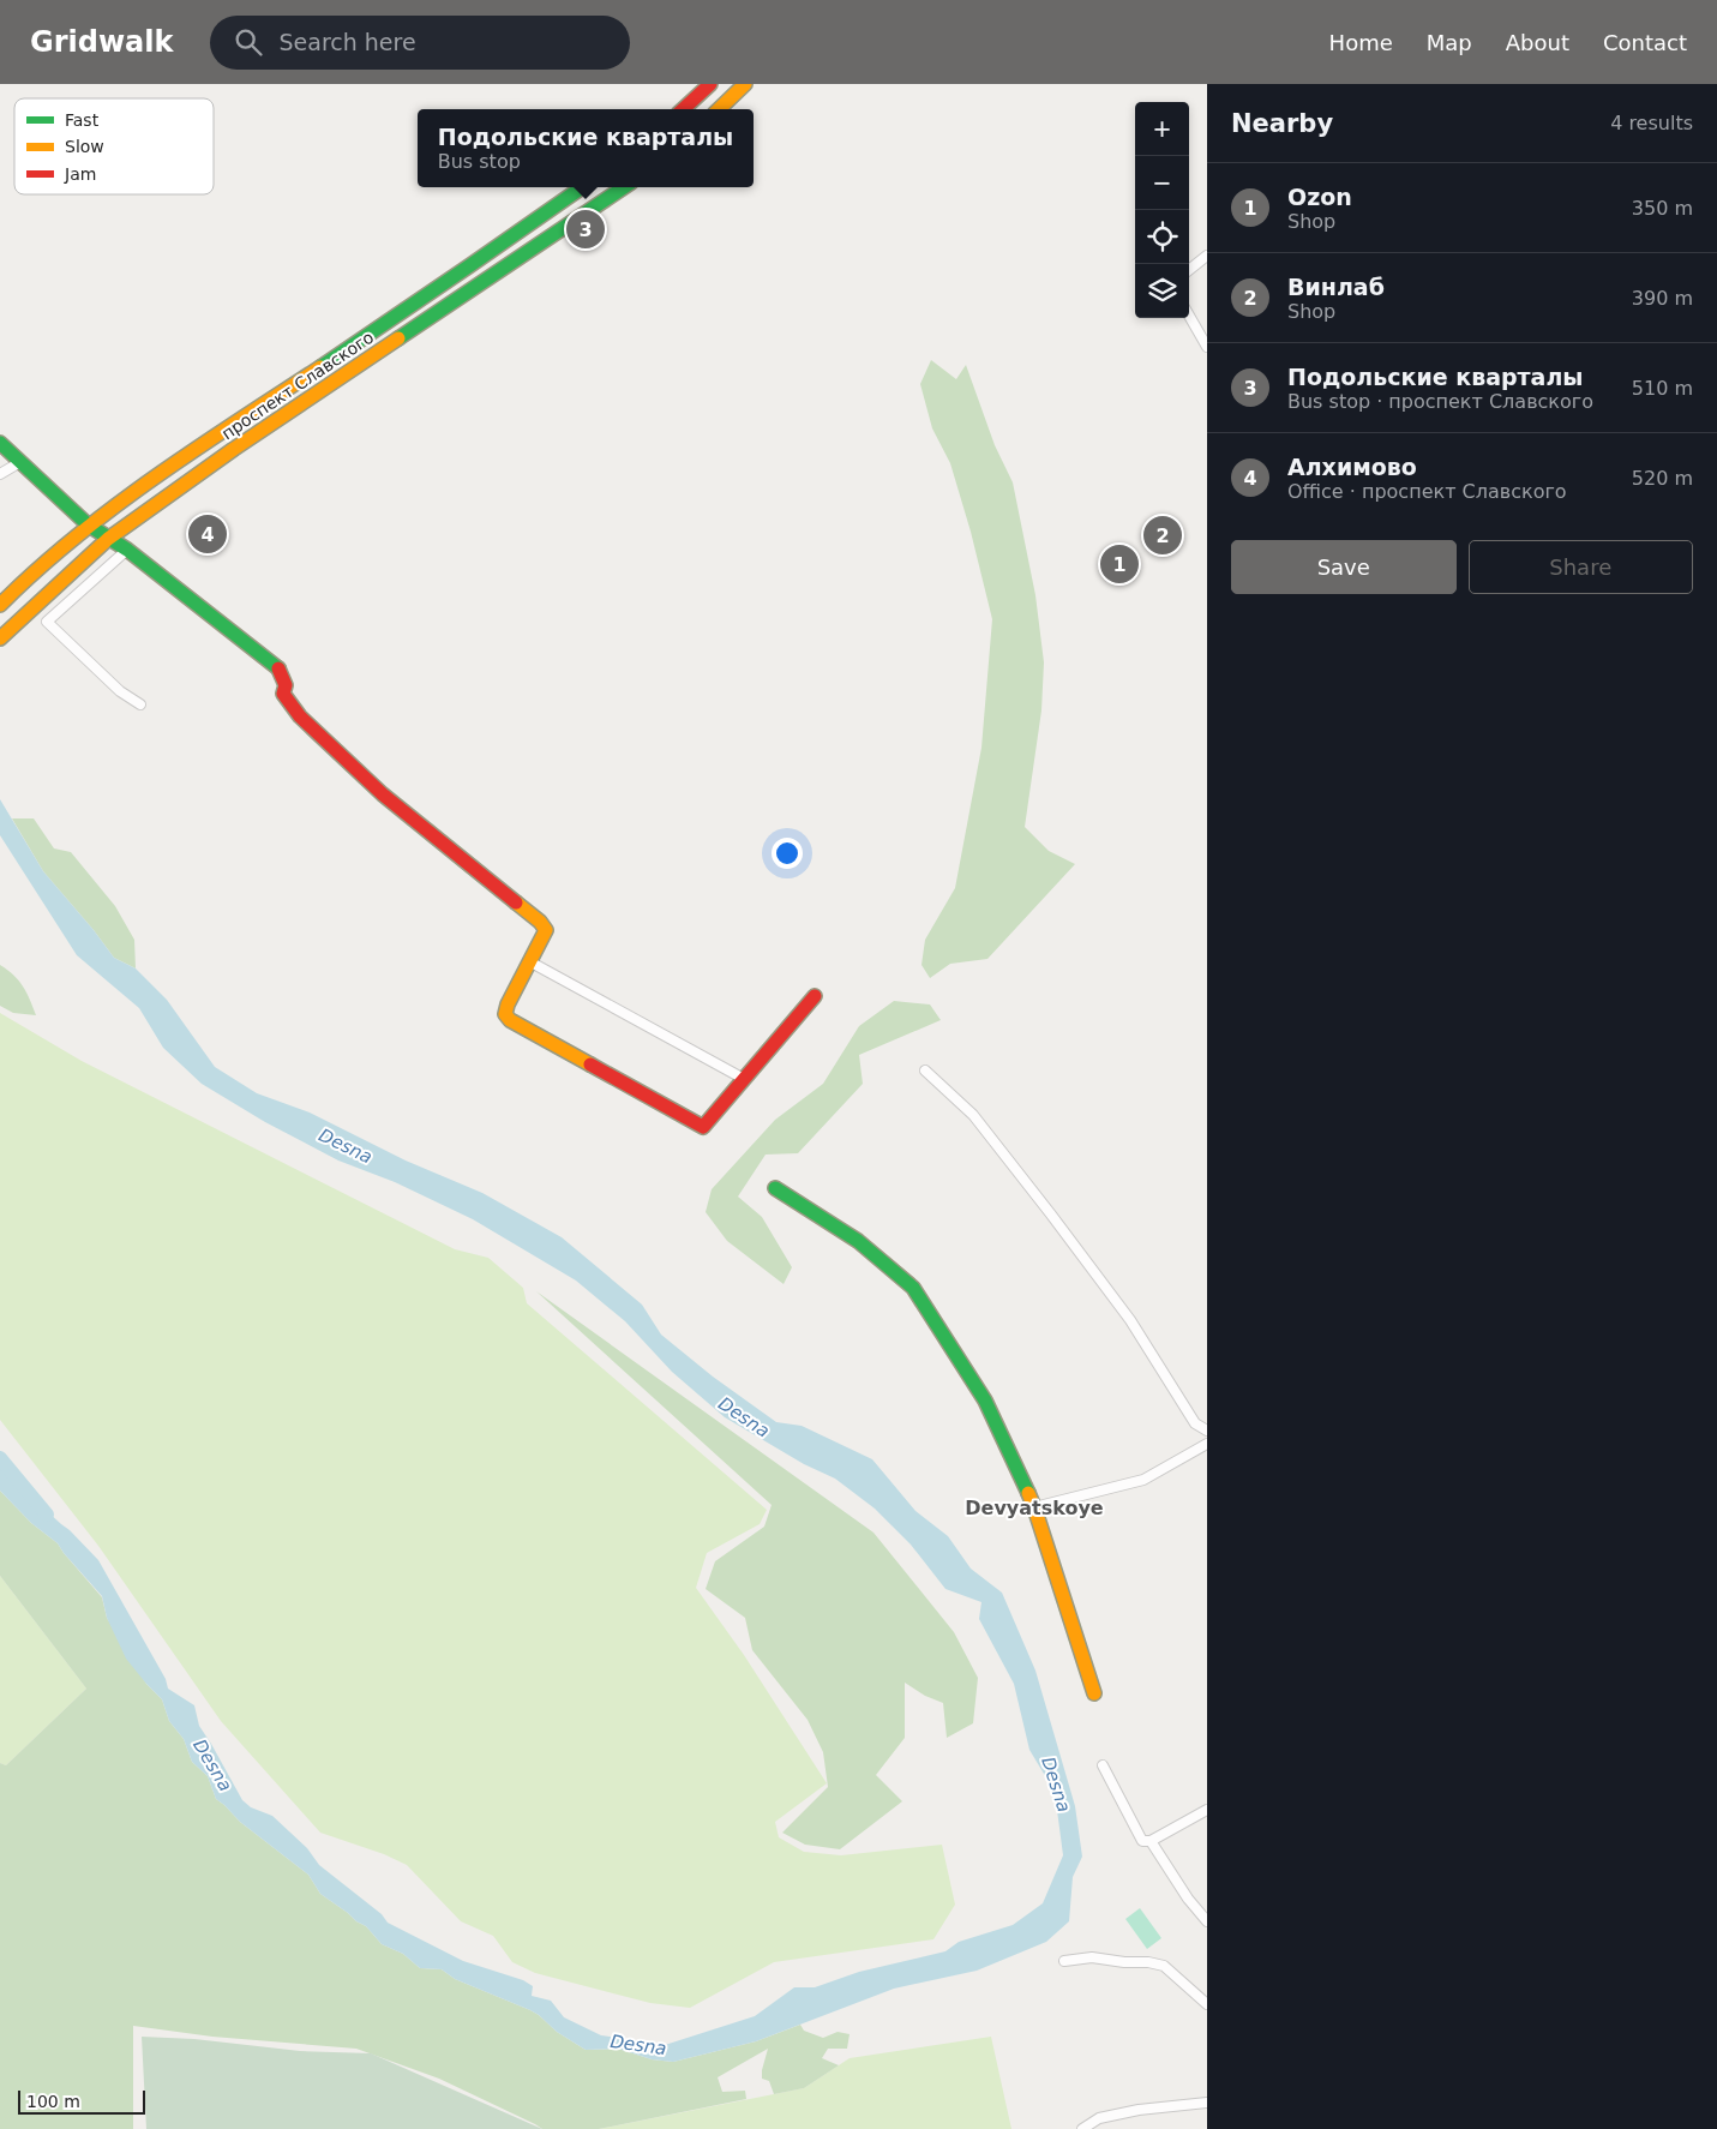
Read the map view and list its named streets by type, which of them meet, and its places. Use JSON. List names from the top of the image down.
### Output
{
  "streets": {
    "street": ["проспект Славского"]
  },
  "districts": ["Devyatskoye"],
  "water": ["Desna"],
  "legend": ["Fast", "Slow", "Jam"],
  "scale_bar": "100 m",
  "page": {
    "header": "Gridwalk",
    "search": "Search here",
    "nav": [
      "Home",
      "Map",
      "About",
      "Contact"
    ],
    "heading": ["Nearby", "4 results"],
    "map_buttons": ["+", "−"],
    "popup": ["Подольские кварталы", "Bus stop"],
    "list": [
      {
        "mark": "1",
        "name": "Ozon",
        "note": "Shop",
        "value": "350 m"
      },
      {
        "mark": "2",
        "name": "Винлаб",
        "note": "Shop",
        "value": "390 m"
      },
      {
        "mark": "3",
        "name": "Подольские кварталы",
        "note": "Bus stop · проспект Славского",
        "value": "510 m"
      },
      {
        "mark": "4",
        "name": "Алхимово",
        "note": "Office · проспект Славского",
        "value": "520 m"
      }
    ],
    "pins": [
      "3",
      "4",
      "2",
      "1"
    ],
    "buttons": ["Save", "Share"],
    "scale": "100 m"
  }
}
